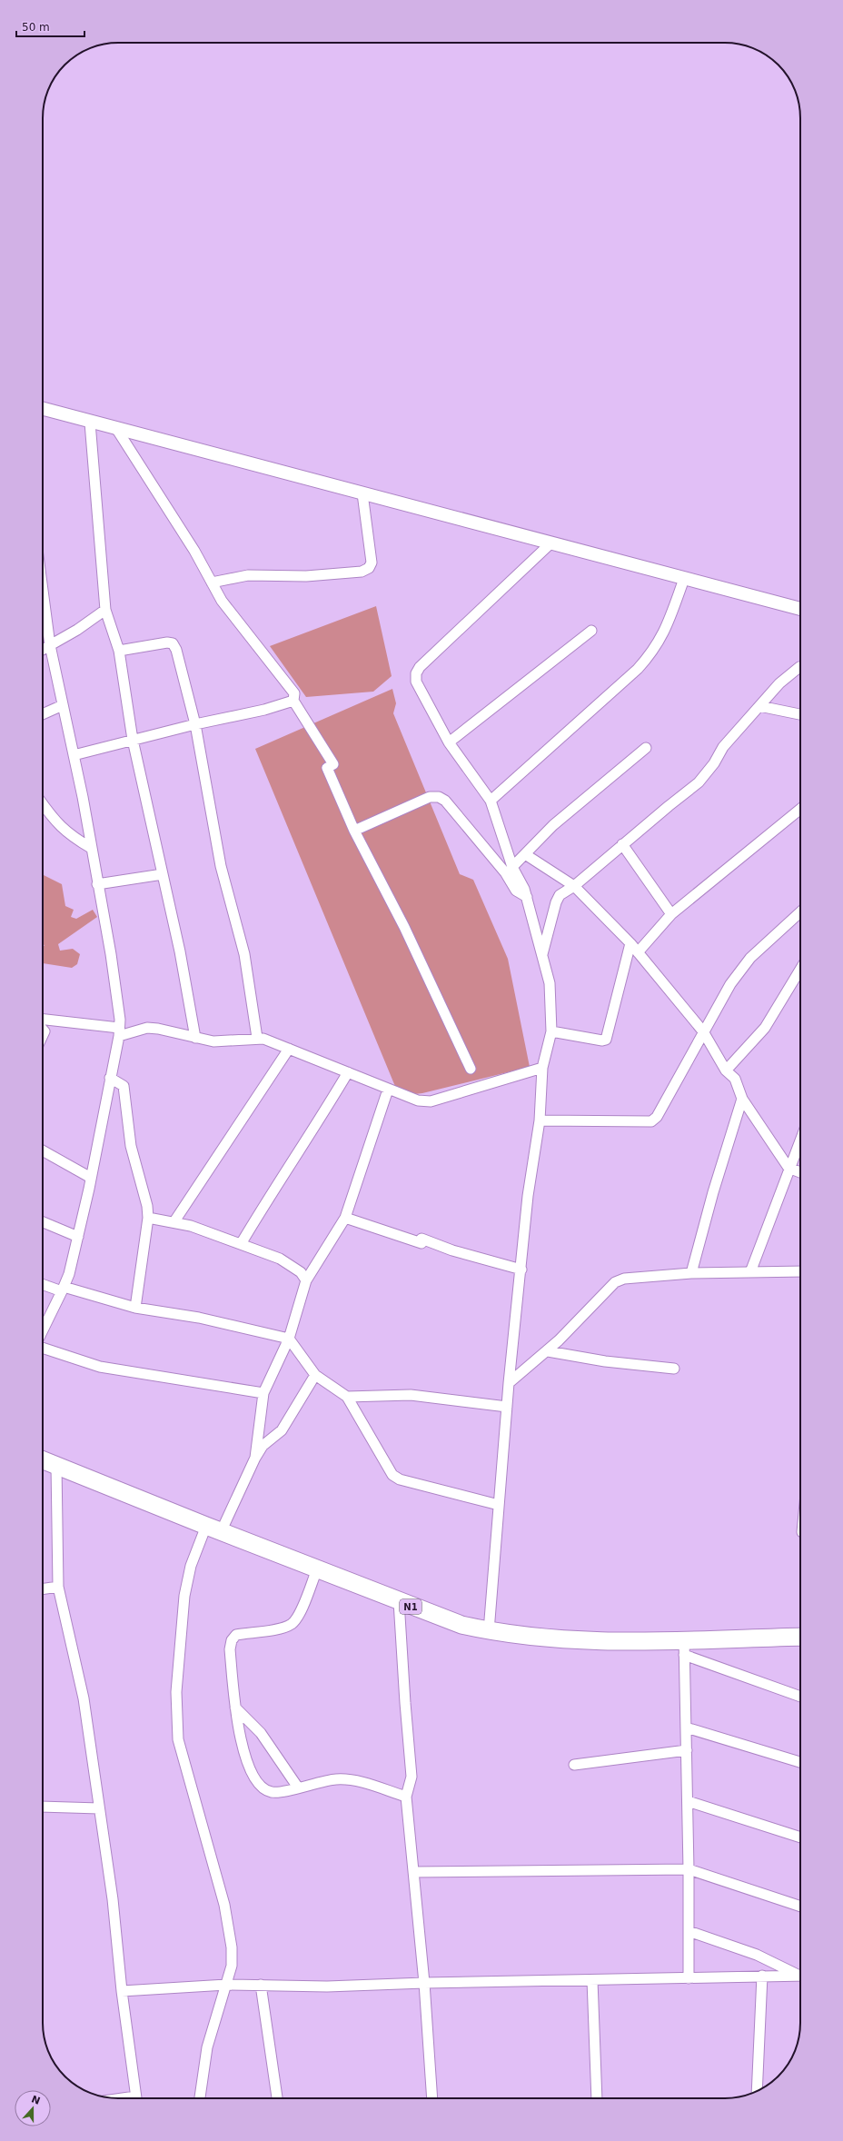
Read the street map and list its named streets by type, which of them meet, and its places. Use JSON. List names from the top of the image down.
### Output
{
  "streets": {
    "highway": ["N1"]
  },
  "scale_bar": "50 m",
  "north": "top"
}
